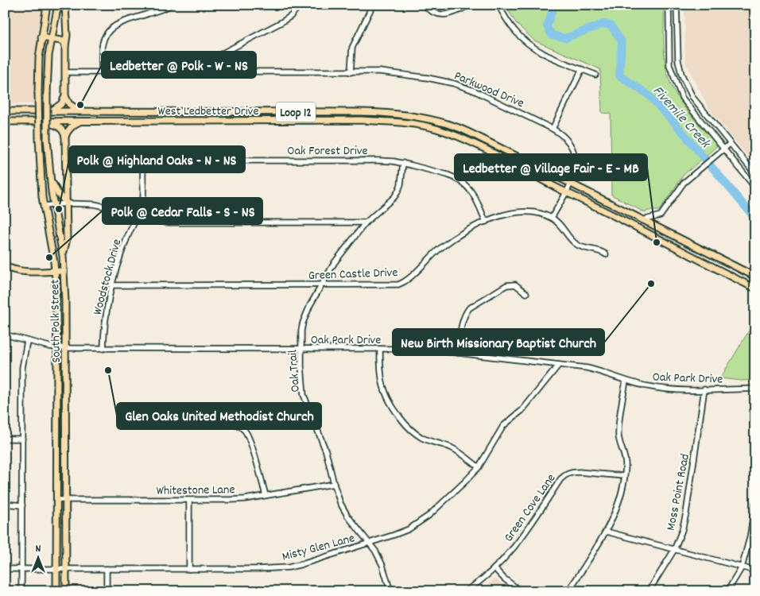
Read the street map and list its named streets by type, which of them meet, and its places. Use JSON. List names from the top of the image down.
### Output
{
  "streets": {
    "main road": ["West Ledbetter Drive", "Loop 12", "South Polk Street"],
    "street": [
      "Parkwood Drive",
      "Oak Forest Drive",
      "Green Castle Drive",
      "Woodstock Drive",
      "Oak Park Drive",
      "Oak Trail",
      "Whitestone Lane",
      "Moss Point Road",
      "Green Cove Lane",
      "Misty Glen Lane"
    ]
  },
  "crossings": [
    ["Parkwood Drive", "West Ledbetter Drive"],
    ["Parkwood Drive", "Green Castle Drive"],
    ["Oak Forest Drive", "Green Castle Drive"],
    ["Oak Forest Drive", "Woodstock Drive"],
    ["Oak Forest Drive", "Oak Trail"],
    ["Green Castle Drive", "Woodstock Drive"],
    ["Green Castle Drive", "Oak Trail"],
    ["Woodstock Drive", "Oak Park Drive"],
    ["South Polk Street", "Oak Park Drive"],
    ["South Polk Street", "Whitestone Lane"],
    ["South Polk Street", "Misty Glen Lane"],
    ["Oak Park Drive", "Oak Trail"],
    ["Oak Park Drive", "Moss Point Road"],
    ["Oak Park Drive", "Misty Glen Lane"],
    ["Oak Trail", "Whitestone Lane"],
    ["Oak Trail", "Misty Glen Lane"]
  ],
  "water": ["Fivemile Creek"],
  "places": [
    "Ledbetter @ Polk - W - NS",
    "Polk @ Highland Oaks - N - NS",
    "Ledbetter @ Village Fair - E - MB",
    "Polk @ Cedar Falls - S - NS",
    "New Birth Missionary Baptist Church",
    "Glen Oaks United Methodist Church"
  ],
  "north": "top"
}
